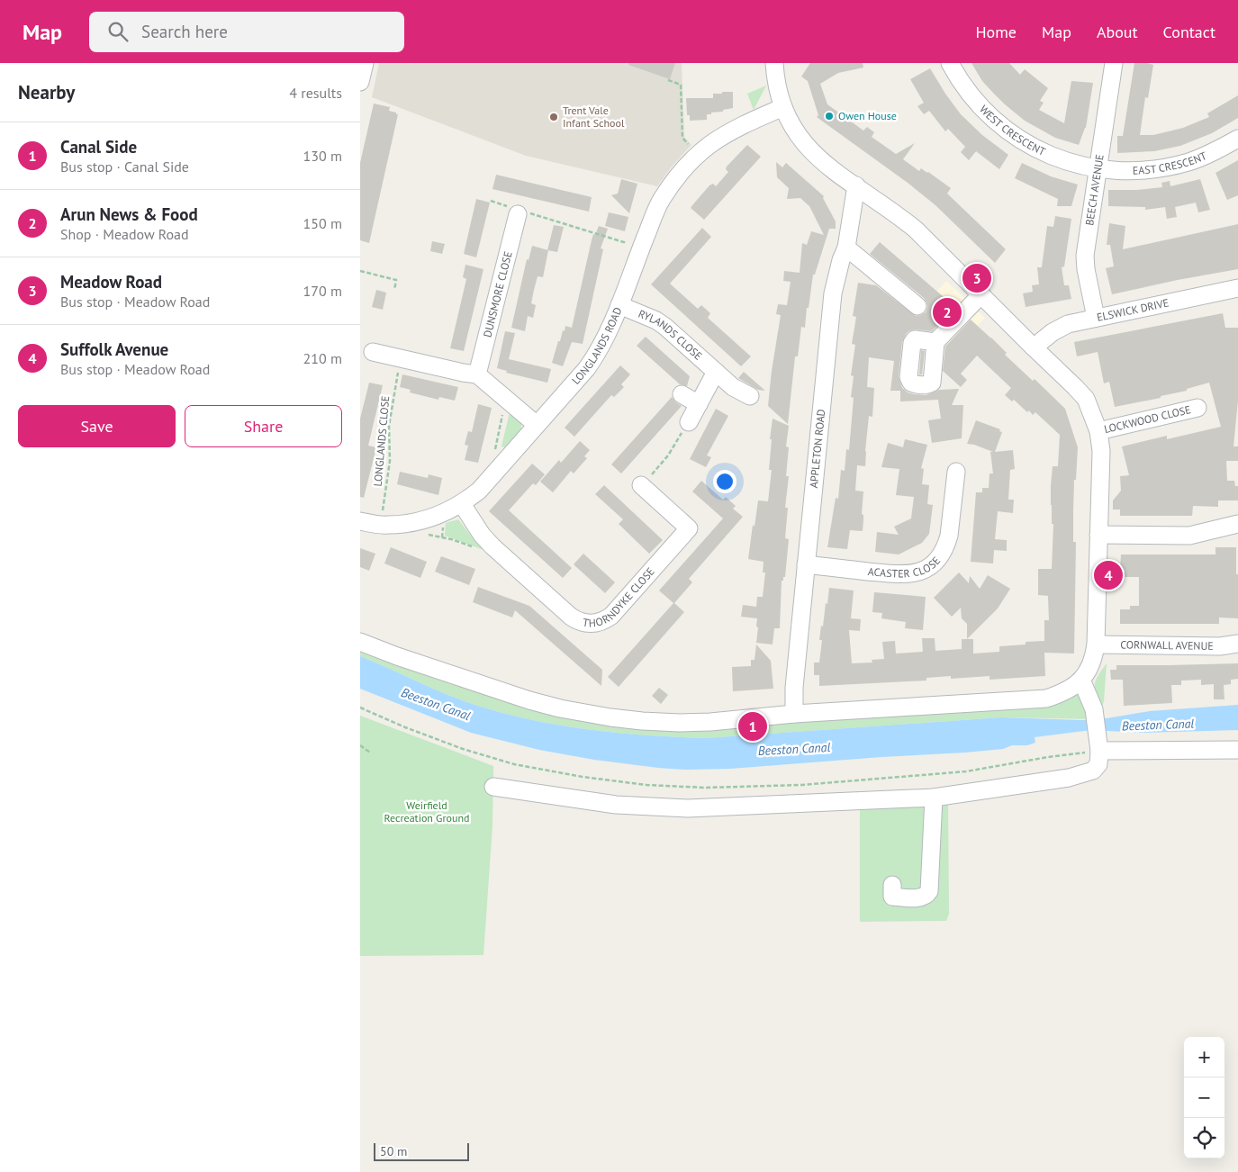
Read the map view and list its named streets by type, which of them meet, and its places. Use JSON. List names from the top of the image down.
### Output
{
  "streets": {
    "street": [
      "WEST CRESCENT",
      "EAST CRESCENT",
      "BEECH AVENUE",
      "DUNSMORE CLOSE",
      "ELSWICK DRIVE",
      "RYLANDS CLOSE",
      "LONGLANDS ROAD",
      "LOCKWOOD CLOSE",
      "APPLETON ROAD",
      "ACASTER CLOSE",
      "THORNDYKE CLOSE",
      "CORNWALL AVENUE"
    ],
    "path": ["LONGLANDS CLOSE"]
  },
  "crossings": [
    ["WEST CRESCENT", "EAST CRESCENT"],
    ["WEST CRESCENT", "BEECH AVENUE"],
    ["EAST CRESCENT", "BEECH AVENUE"],
    ["BEECH AVENUE", "ELSWICK DRIVE"],
    ["RYLANDS CLOSE", "LONGLANDS ROAD"],
    ["LONGLANDS ROAD", "LONGLANDS CLOSE"],
    ["LONGLANDS ROAD", "THORNDYKE CLOSE"],
    ["APPLETON ROAD", "ACASTER CLOSE"]
  ],
  "water": ["Beeston Canal"],
  "parks": ["Weirfield Recreation Ground"],
  "places": ["Owen House", "Trent Vale Infant School"],
  "scale_bar": "50 m",
  "page": {
    "header": "Map",
    "search": "Search here",
    "nav": [
      "Home",
      "Map",
      "About",
      "Contact"
    ],
    "heading": ["Nearby", "4 results"],
    "list": [
      {
        "mark": "1",
        "name": "Canal Side",
        "note": "Bus stop · Canal Side",
        "value": "130 m"
      },
      {
        "mark": "2",
        "name": "Arun News & Food",
        "note": "Shop · Meadow Road",
        "value": "150 m"
      },
      {
        "mark": "3",
        "name": "Meadow Road",
        "note": "Bus stop · Meadow Road",
        "value": "170 m"
      },
      {
        "mark": "4",
        "name": "Suffolk Avenue",
        "note": "Bus stop · Meadow Road",
        "value": "210 m"
      }
    ],
    "pins": [
      "3",
      "2",
      "4",
      "1"
    ],
    "buttons": ["Save", "Share"],
    "map_buttons": ["+", "−"],
    "scale": "50 m"
  }
}
